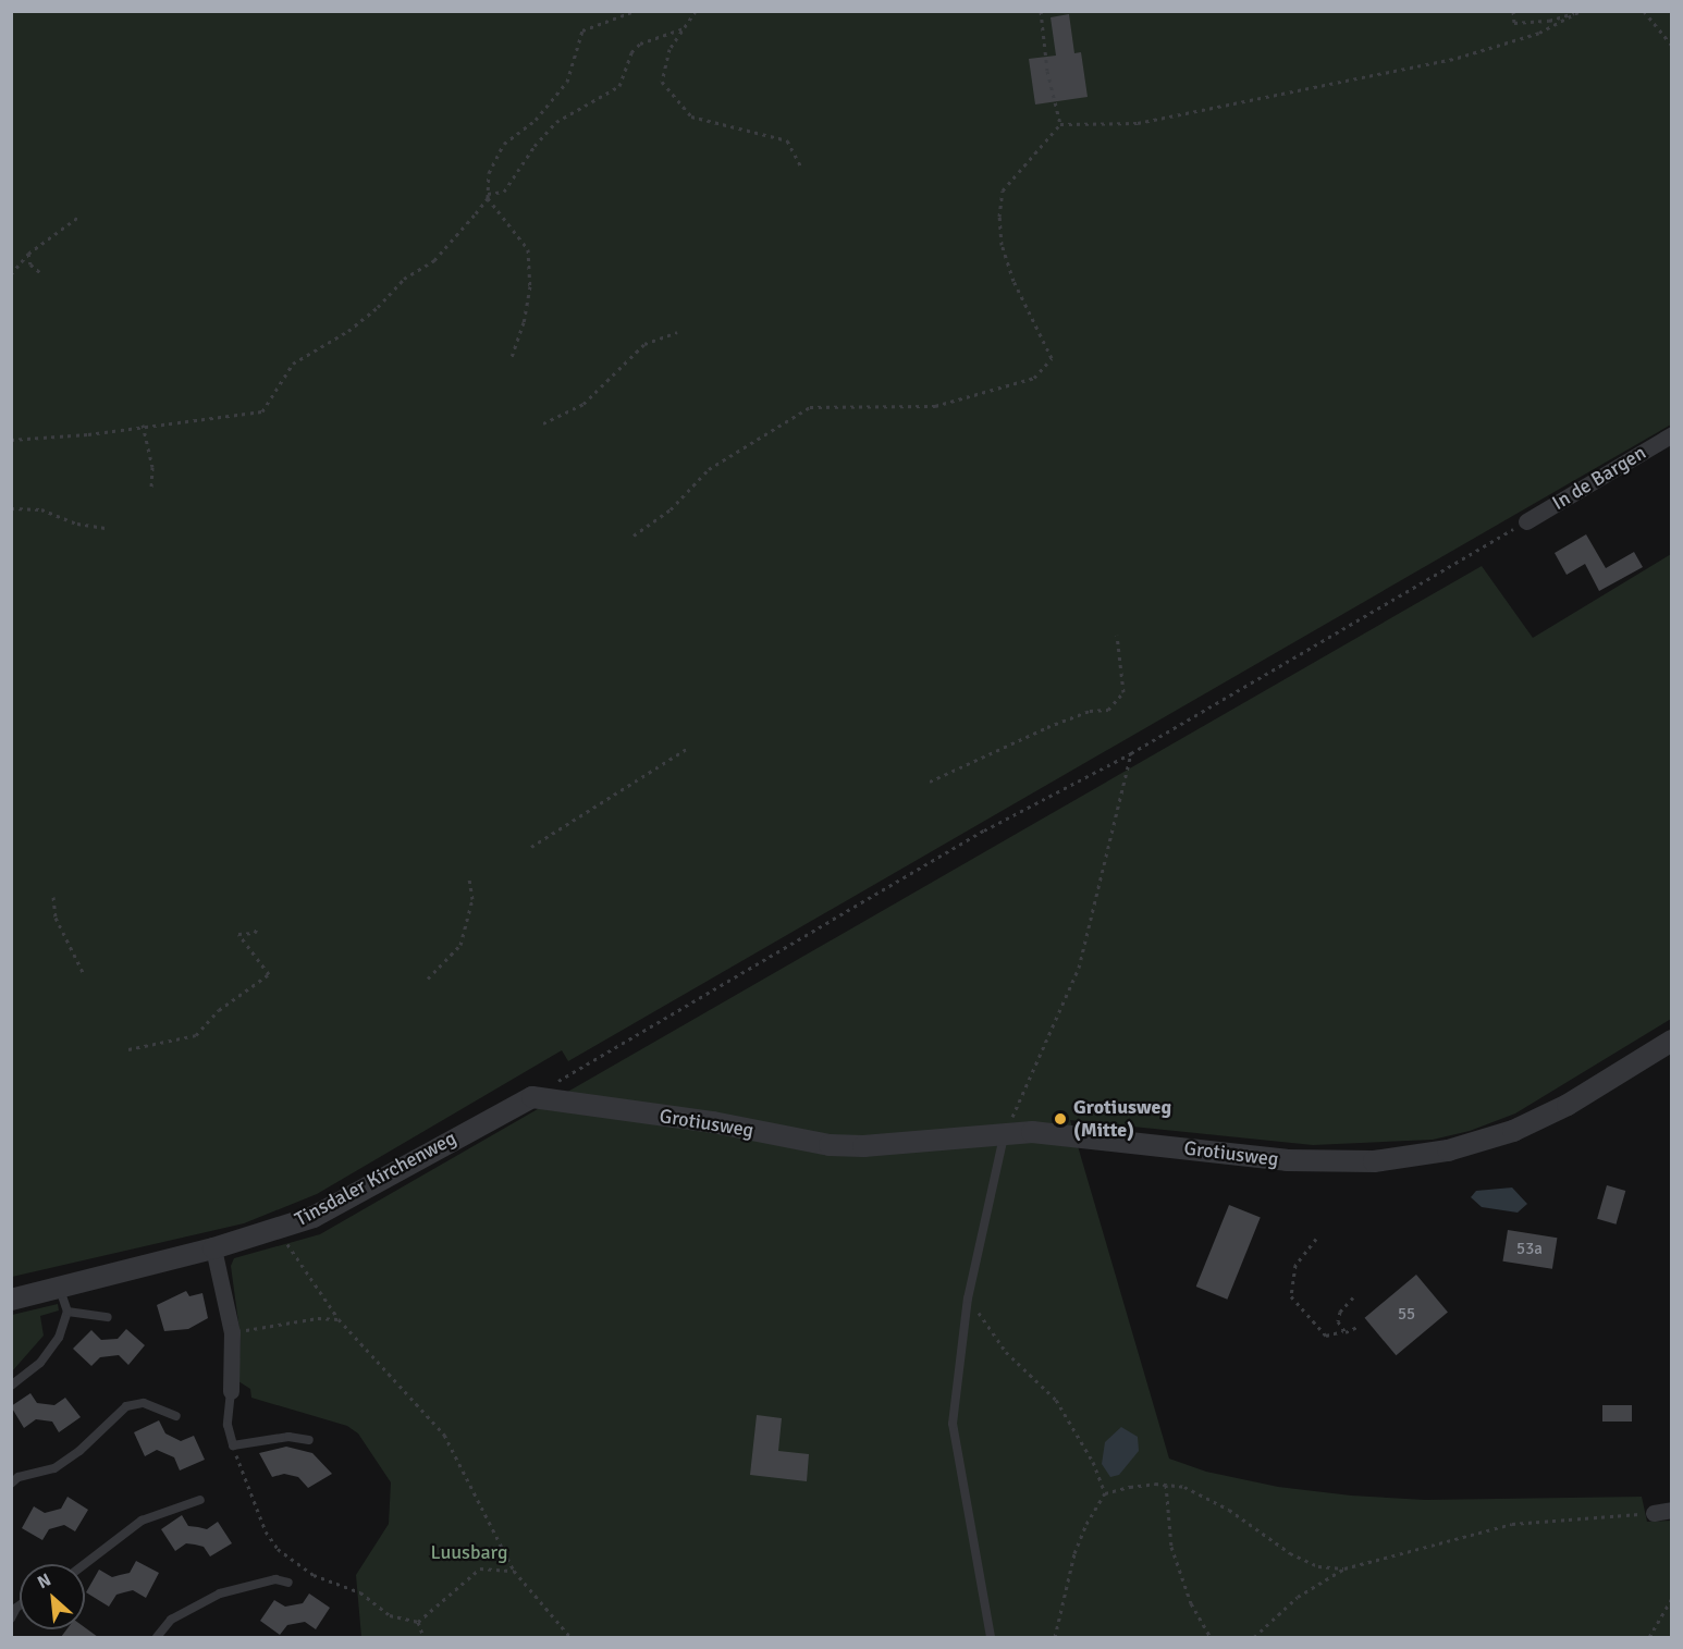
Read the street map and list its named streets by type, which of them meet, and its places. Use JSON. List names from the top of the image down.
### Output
{
  "streets": {
    "street": ["In de Bargen", "Grotiusweg", "Tinsdaler Kirchenweg"]
  },
  "crossings": [
    ["Grotiusweg", "Tinsdaler Kirchenweg"]
  ],
  "parks": ["Luusbarg"],
  "places": ["Grotiusweg (Mitte)"],
  "house_numbers": ["53a", "55"],
  "north": "top left"
}
